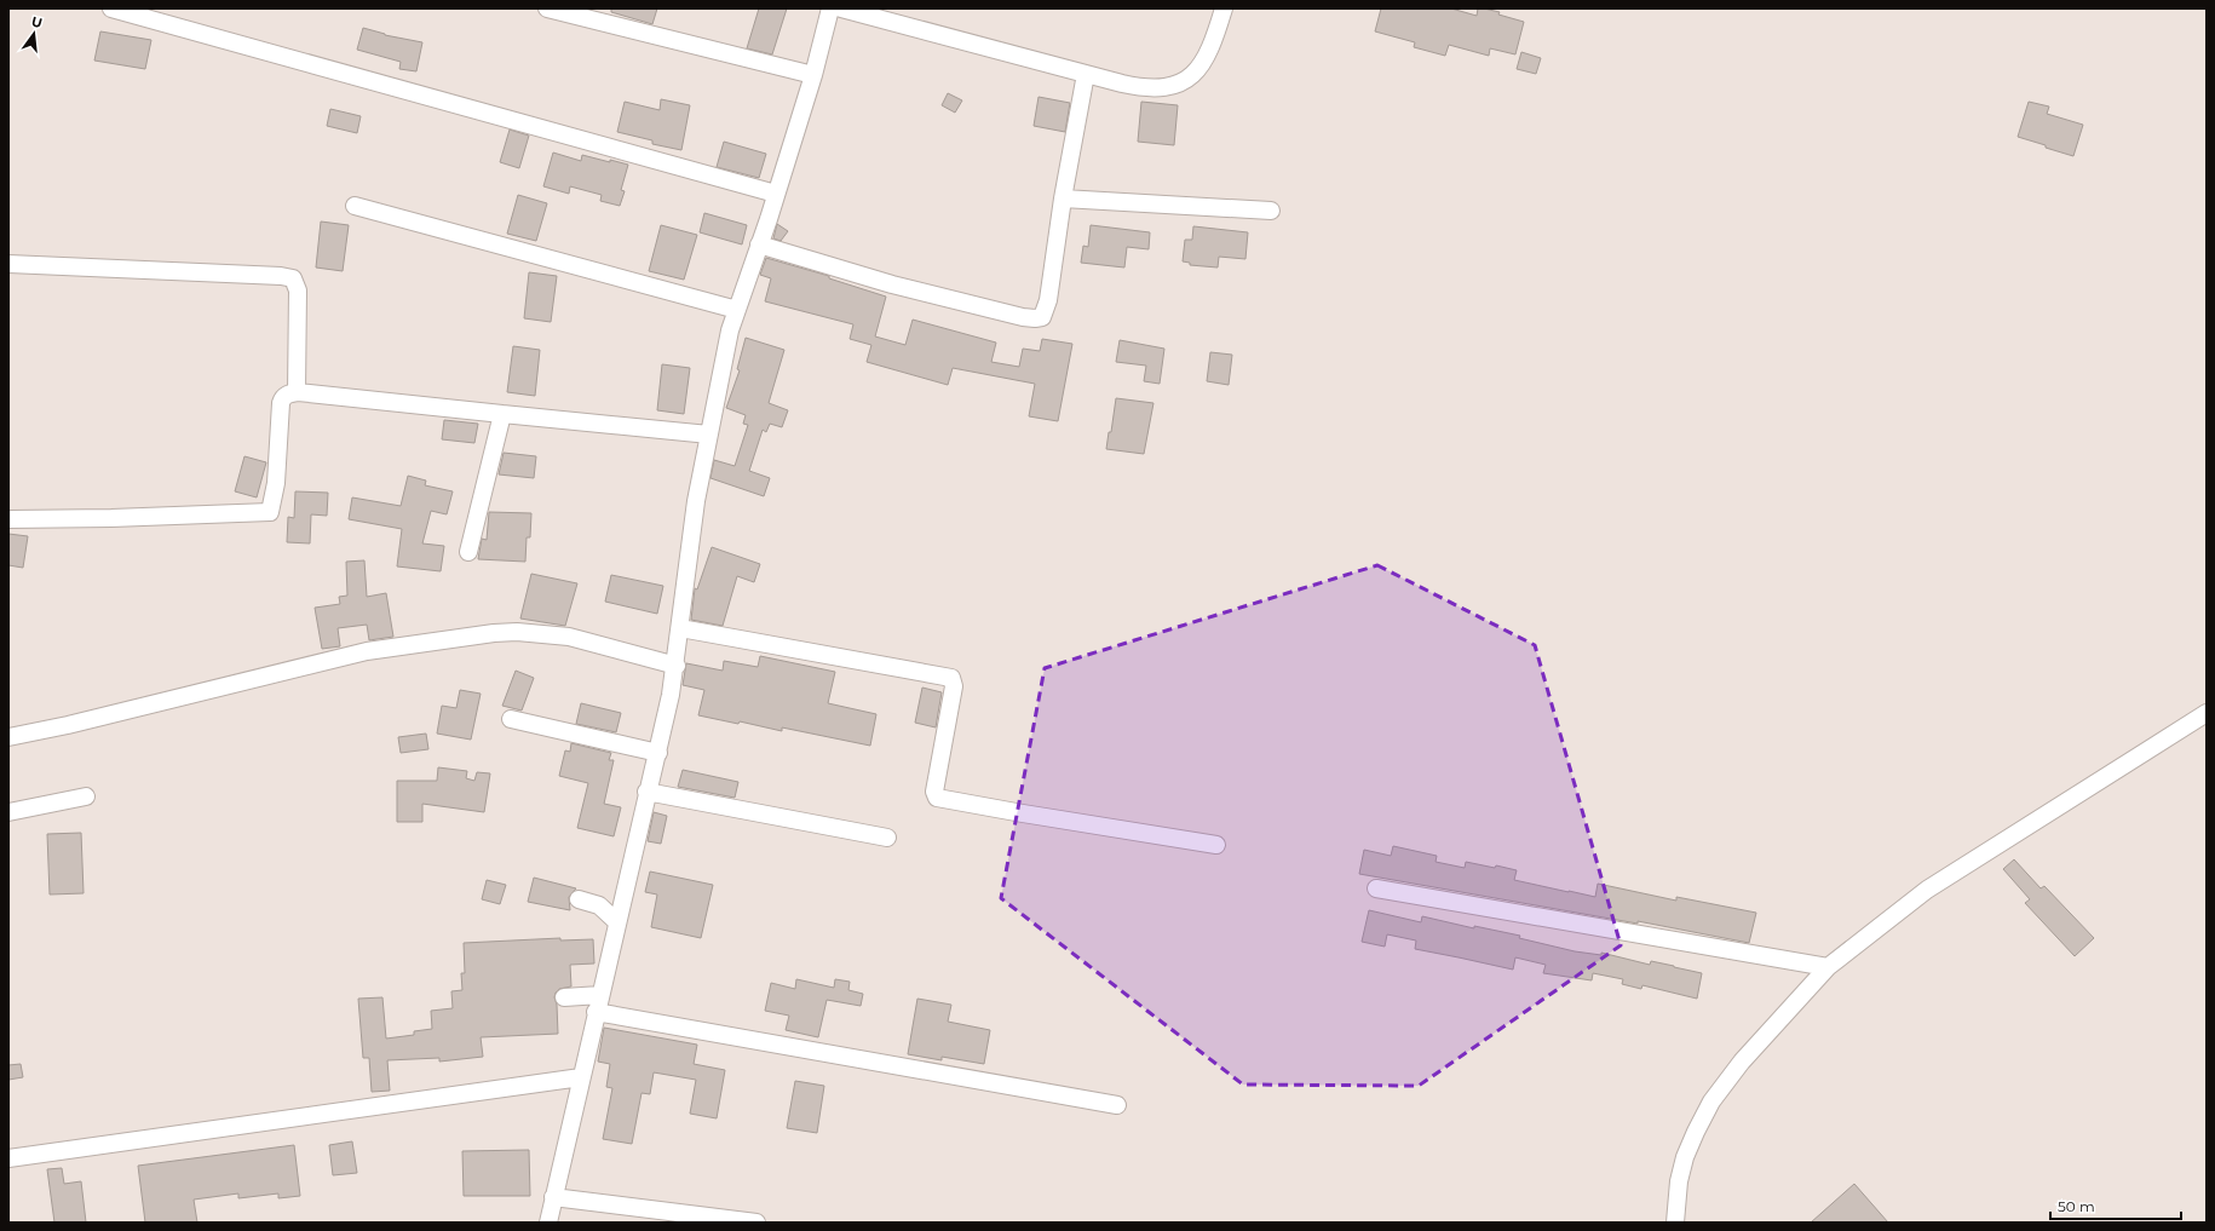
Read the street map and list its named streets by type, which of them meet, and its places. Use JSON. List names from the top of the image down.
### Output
{
  "scale_bar": "50 m",
  "north": "top"
}
